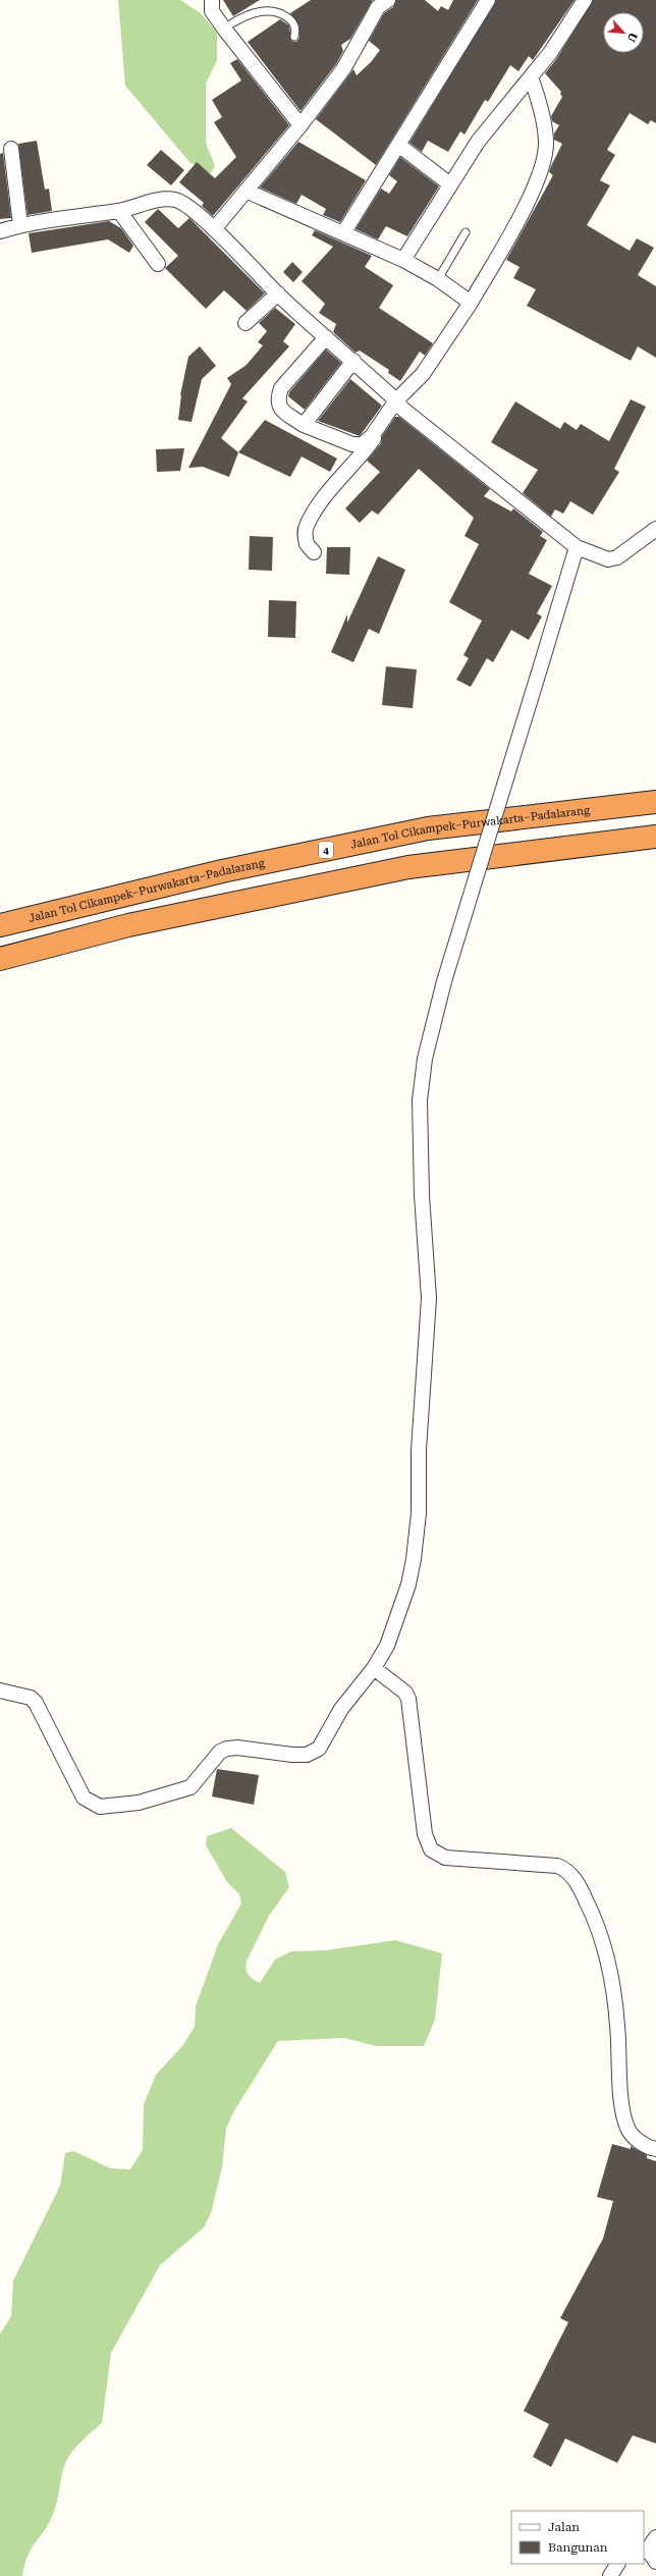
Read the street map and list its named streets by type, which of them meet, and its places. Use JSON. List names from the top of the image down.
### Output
{
  "streets": {
    "highway": ["Jalan Tol Cikampek–Purwakarta–Padalarang", "4"]
  },
  "legend": ["Jalan", "Bangunan"],
  "north": "bottom right"
}
